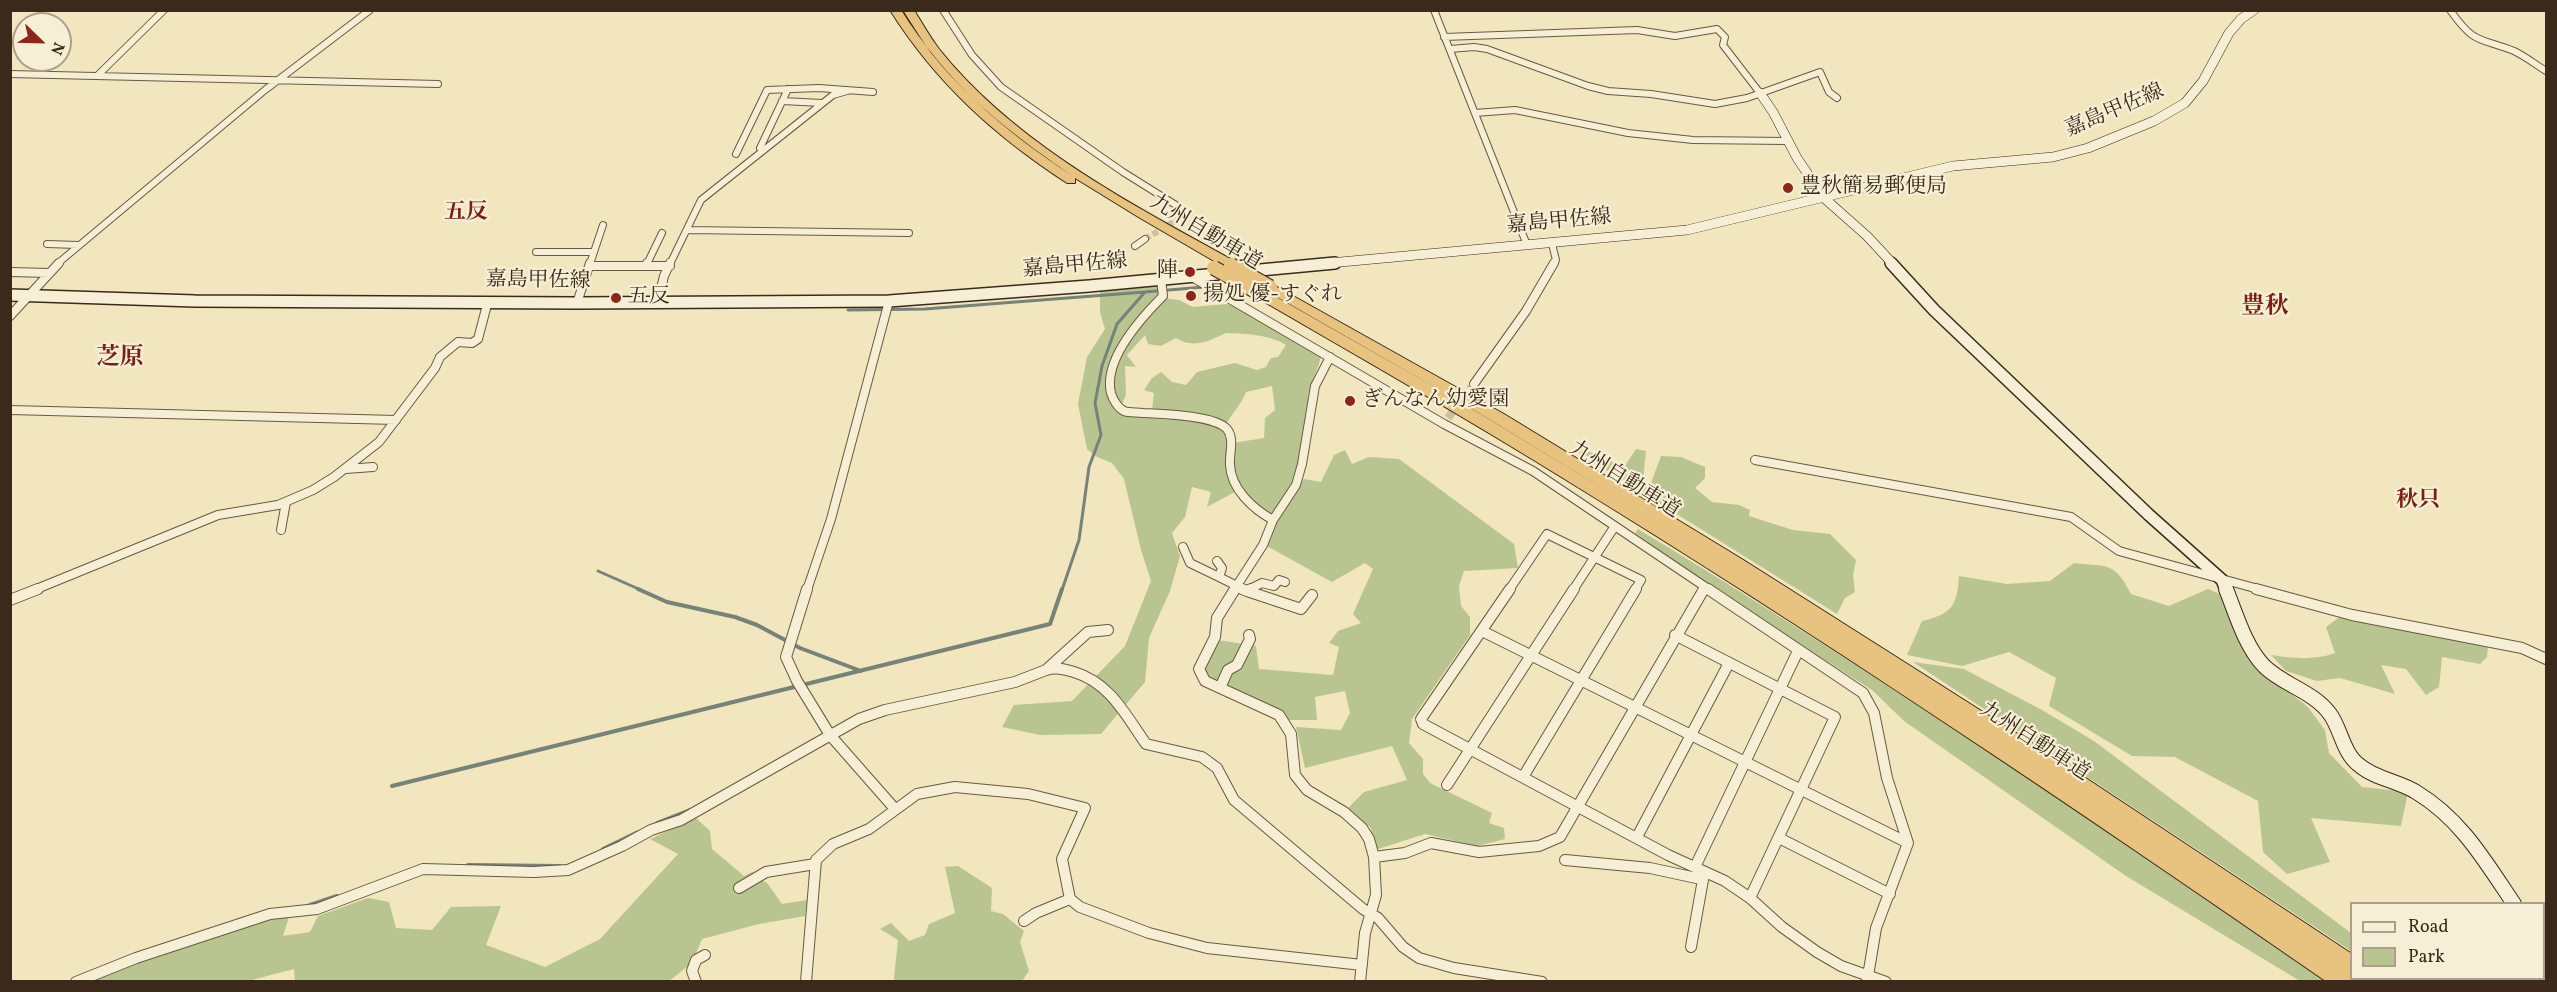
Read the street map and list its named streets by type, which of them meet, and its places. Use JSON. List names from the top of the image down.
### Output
{
  "streets": {
    "highway": ["九州自動車道"],
    "main road": ["嘉島甲佐線"]
  },
  "districts": [
    "五反",
    "豊秋",
    "芝原",
    "秋只"
  ],
  "places": [
    "豊秋簡易郵便局",
    "陣",
    "揚処 優-すぐれ",
    "五反",
    "ぎんなん幼愛園"
  ],
  "legend": ["Road", "Park"],
  "north": "bottom right"
}
